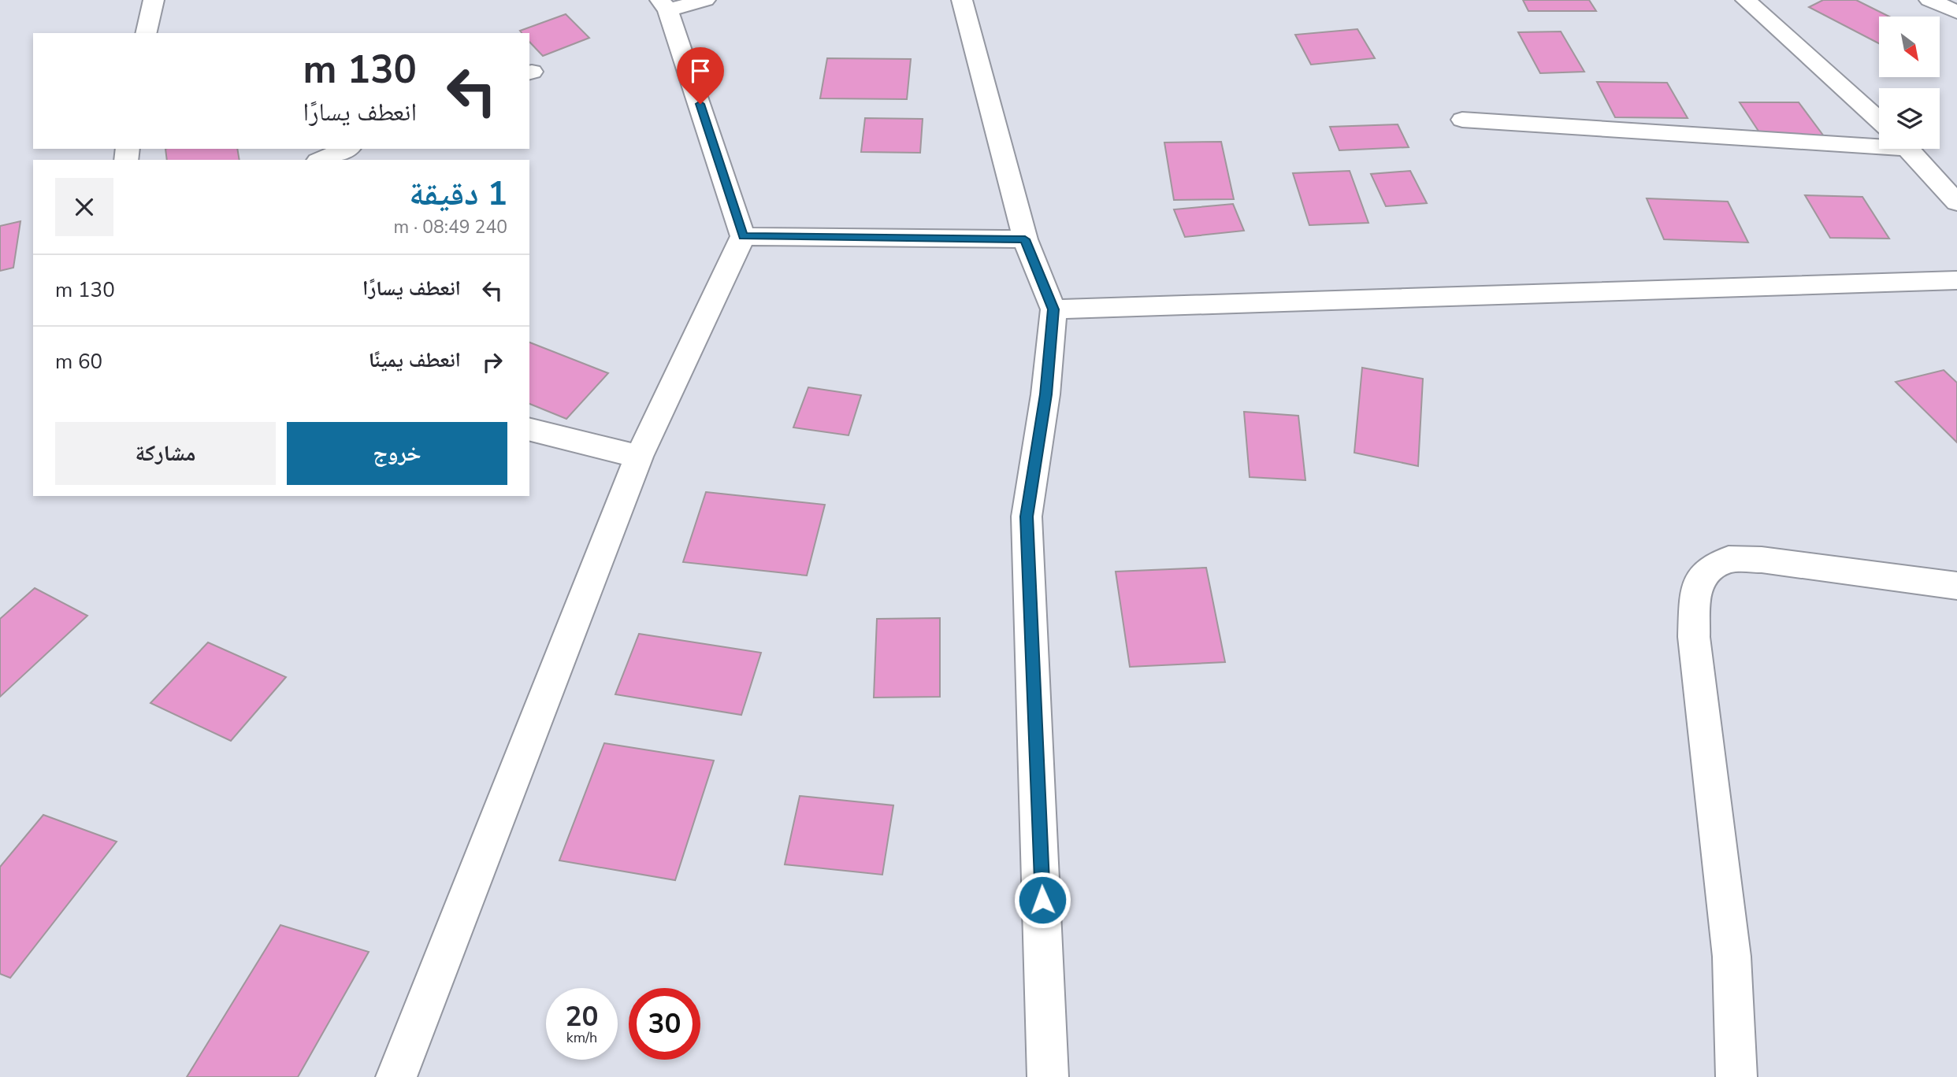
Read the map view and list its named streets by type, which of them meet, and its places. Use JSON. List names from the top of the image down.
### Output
{
  "north": "bottom right",
  "page": {
    "turn": ["130 m", "انعطف يسارًا"],
    "heading": ["1 دقيقة", "240 m · 08:49"],
    "list": [
      {
        "name": "انعطف يسارًا",
        "value": "130 m"
      },
      {
        "name": "انعطف يمينًا",
        "value": "60 m"
      }
    ],
    "buttons": ["خروج", "مشاركة"],
    "speed": "20 km/h",
    "limit": "30"
  }
}
